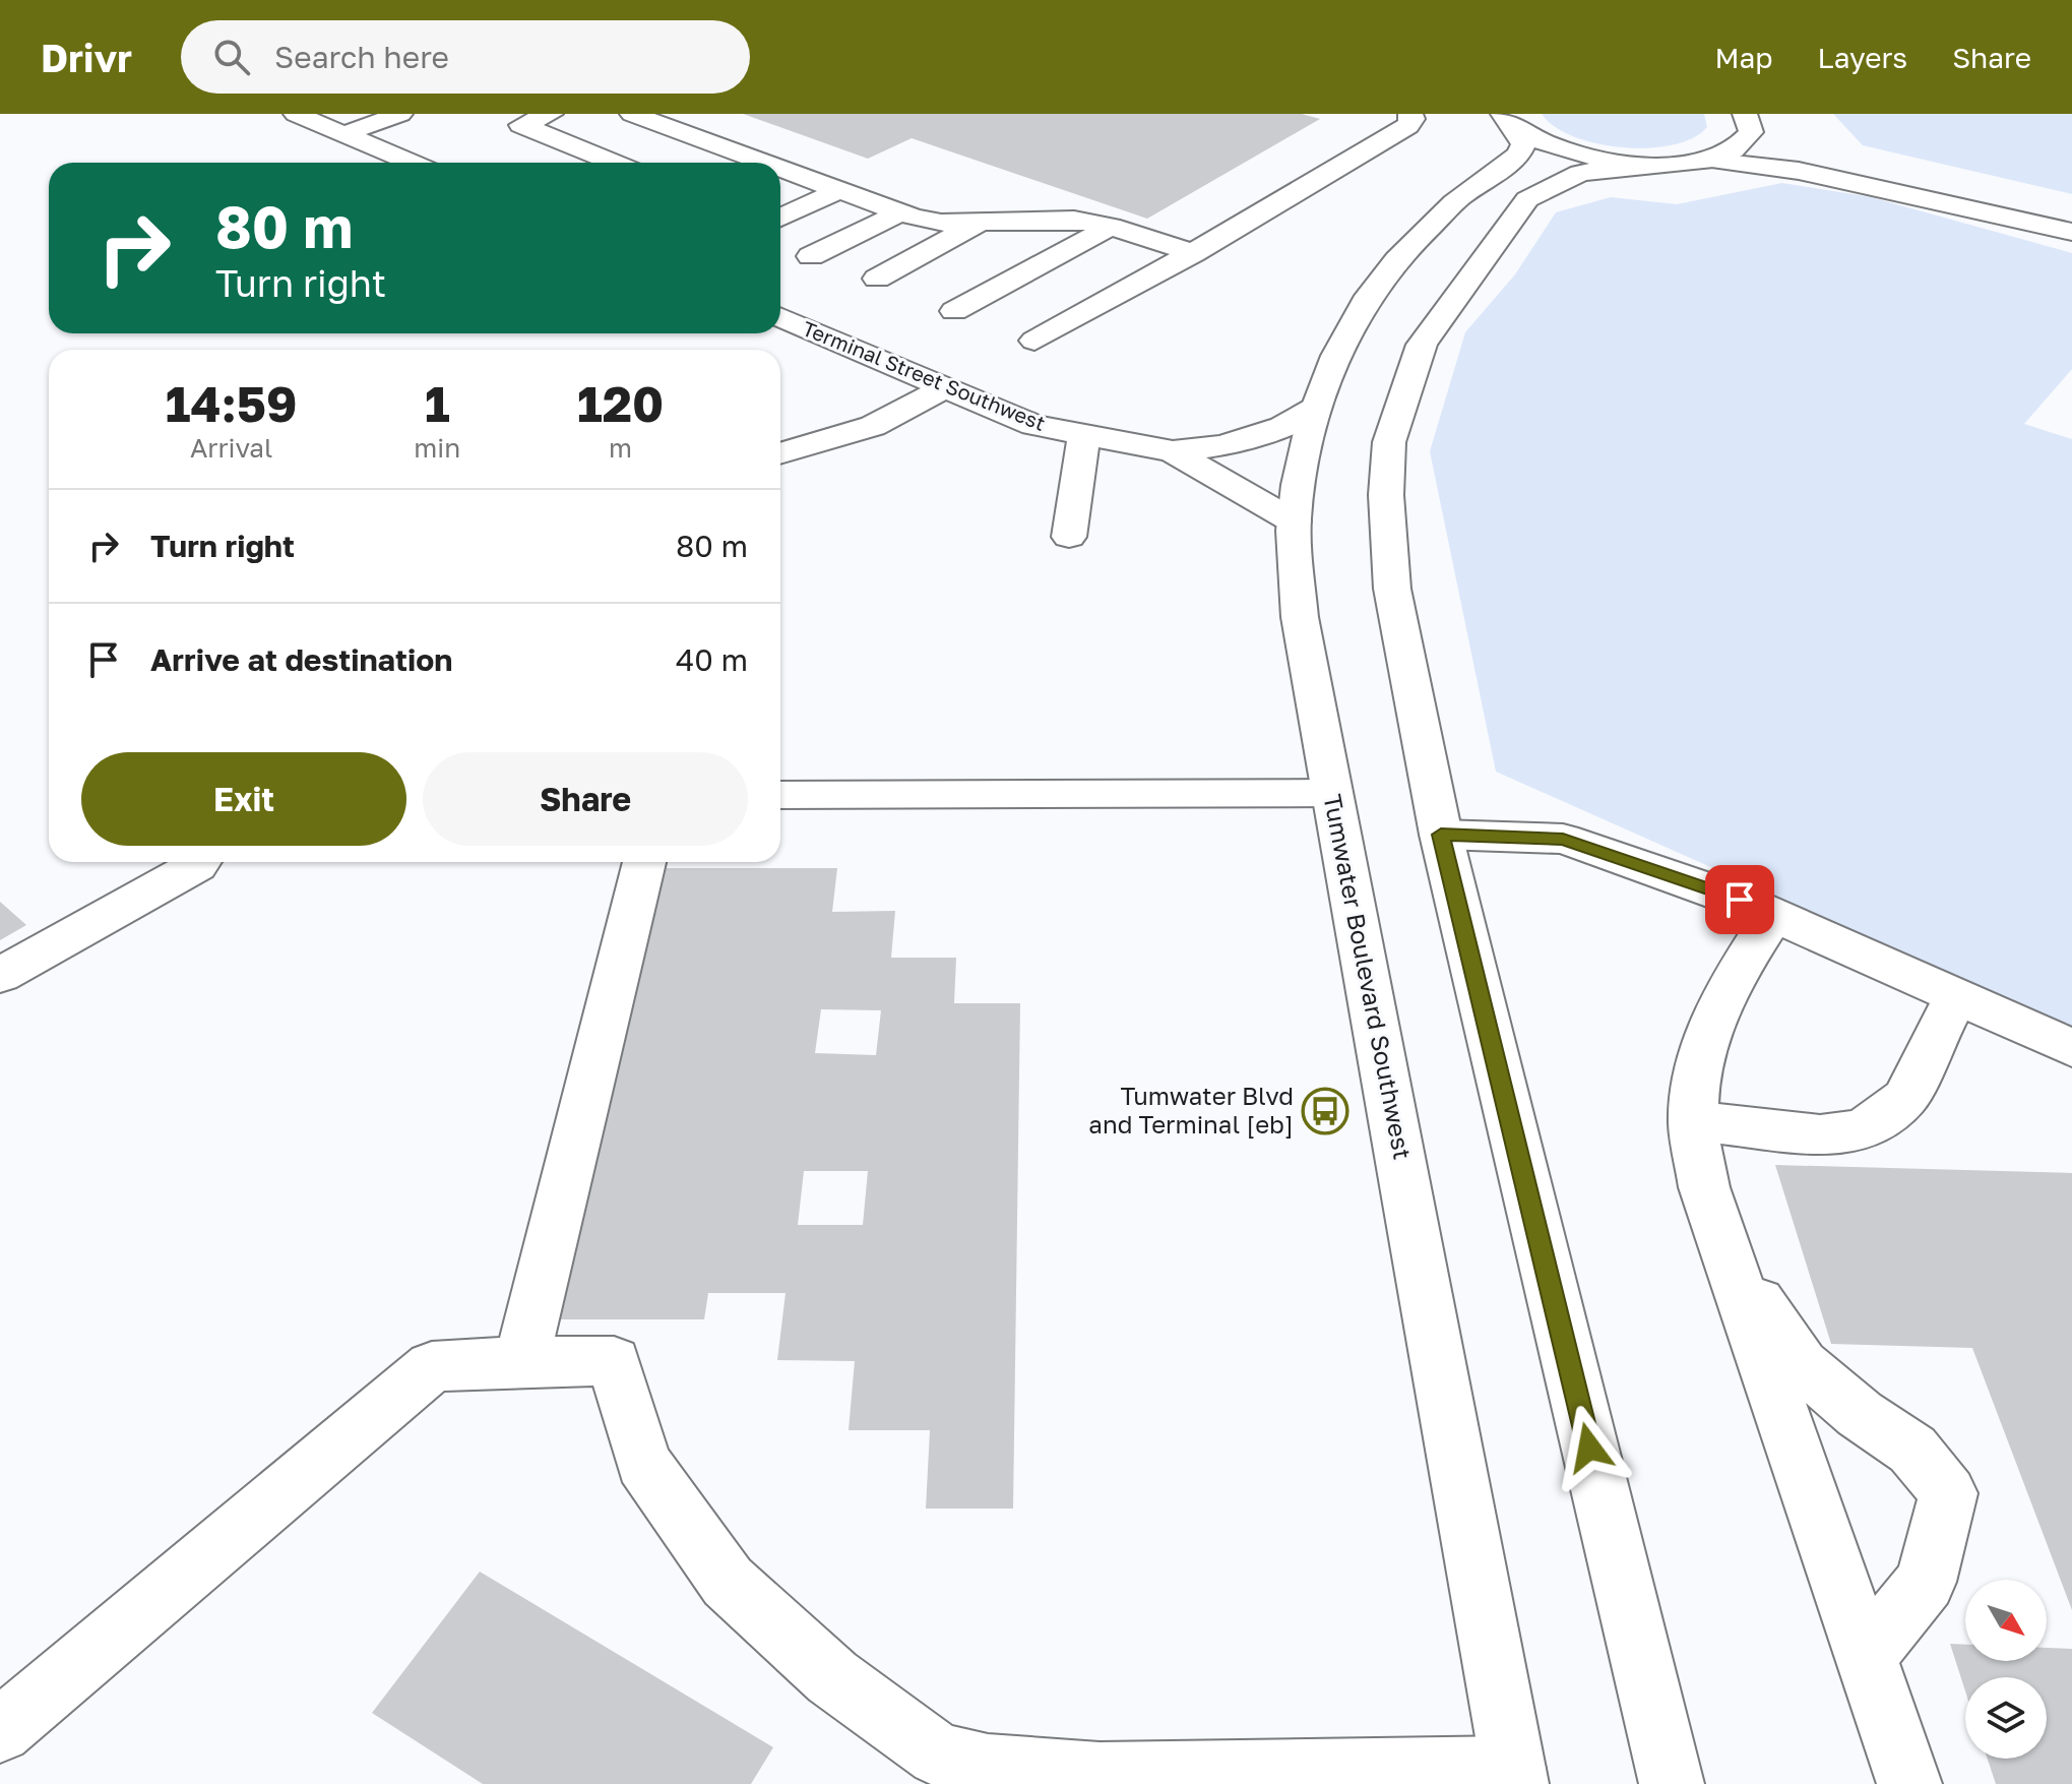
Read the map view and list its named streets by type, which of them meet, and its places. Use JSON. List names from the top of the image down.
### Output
{
  "streets": {
    "main road": ["Terminal Street Southwest", "Tumwater Boulevard Southwest"]
  },
  "crossings": [
    ["Terminal Street Southwest", "Tumwater Boulevard Southwest"]
  ],
  "places": {
    "bus stop": ["Tumwater Blvd and Terminal [eb]"]
  },
  "north": "bottom right",
  "page": {
    "header": "Drivr",
    "search": "Search here",
    "nav": ["Map", "Layers", "Share"],
    "turn": ["80 m", "Turn right"],
    "eta": [
      "14:59",
      "Arrival",
      "1",
      "min",
      "120",
      "m"
    ],
    "list": [
      {
        "name": "Turn right",
        "value": "80 m"
      },
      {
        "name": "Arrive at destination",
        "value": "40 m"
      }
    ],
    "buttons": ["Exit", "Share"]
  }
}
